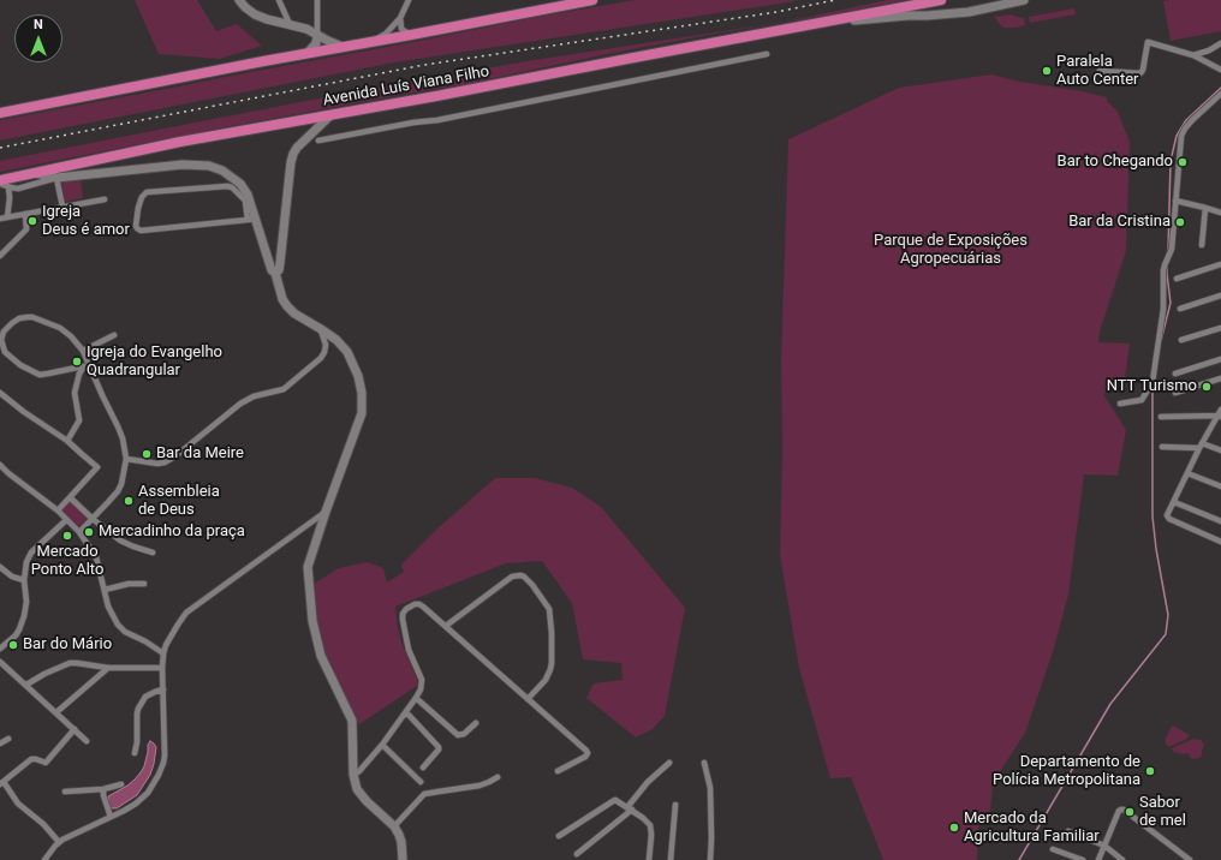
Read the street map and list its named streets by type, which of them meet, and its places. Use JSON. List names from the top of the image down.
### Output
{
  "streets": {
    "highway": ["Avenida Luís Viana Filho"]
  },
  "parks": ["Parque de Exposições Agropecuárias"],
  "places": [
    "Paralela Auto Center",
    "Bar to Chegando",
    "Igreja Deus é amor",
    "Bar da Cristina",
    "Igreja do Evangelho Quadrangular",
    "NTT Turismo",
    "Bar da Meire",
    "Assembleia de Deus",
    "Mercadinho da praça",
    "Mercado Ponto Alto",
    "Bar do Mário",
    "Departamento de Polícia Metropolitana",
    "Sabor de mel",
    "Mercado da Agricultura Familiar"
  ],
  "north": "top"
}
